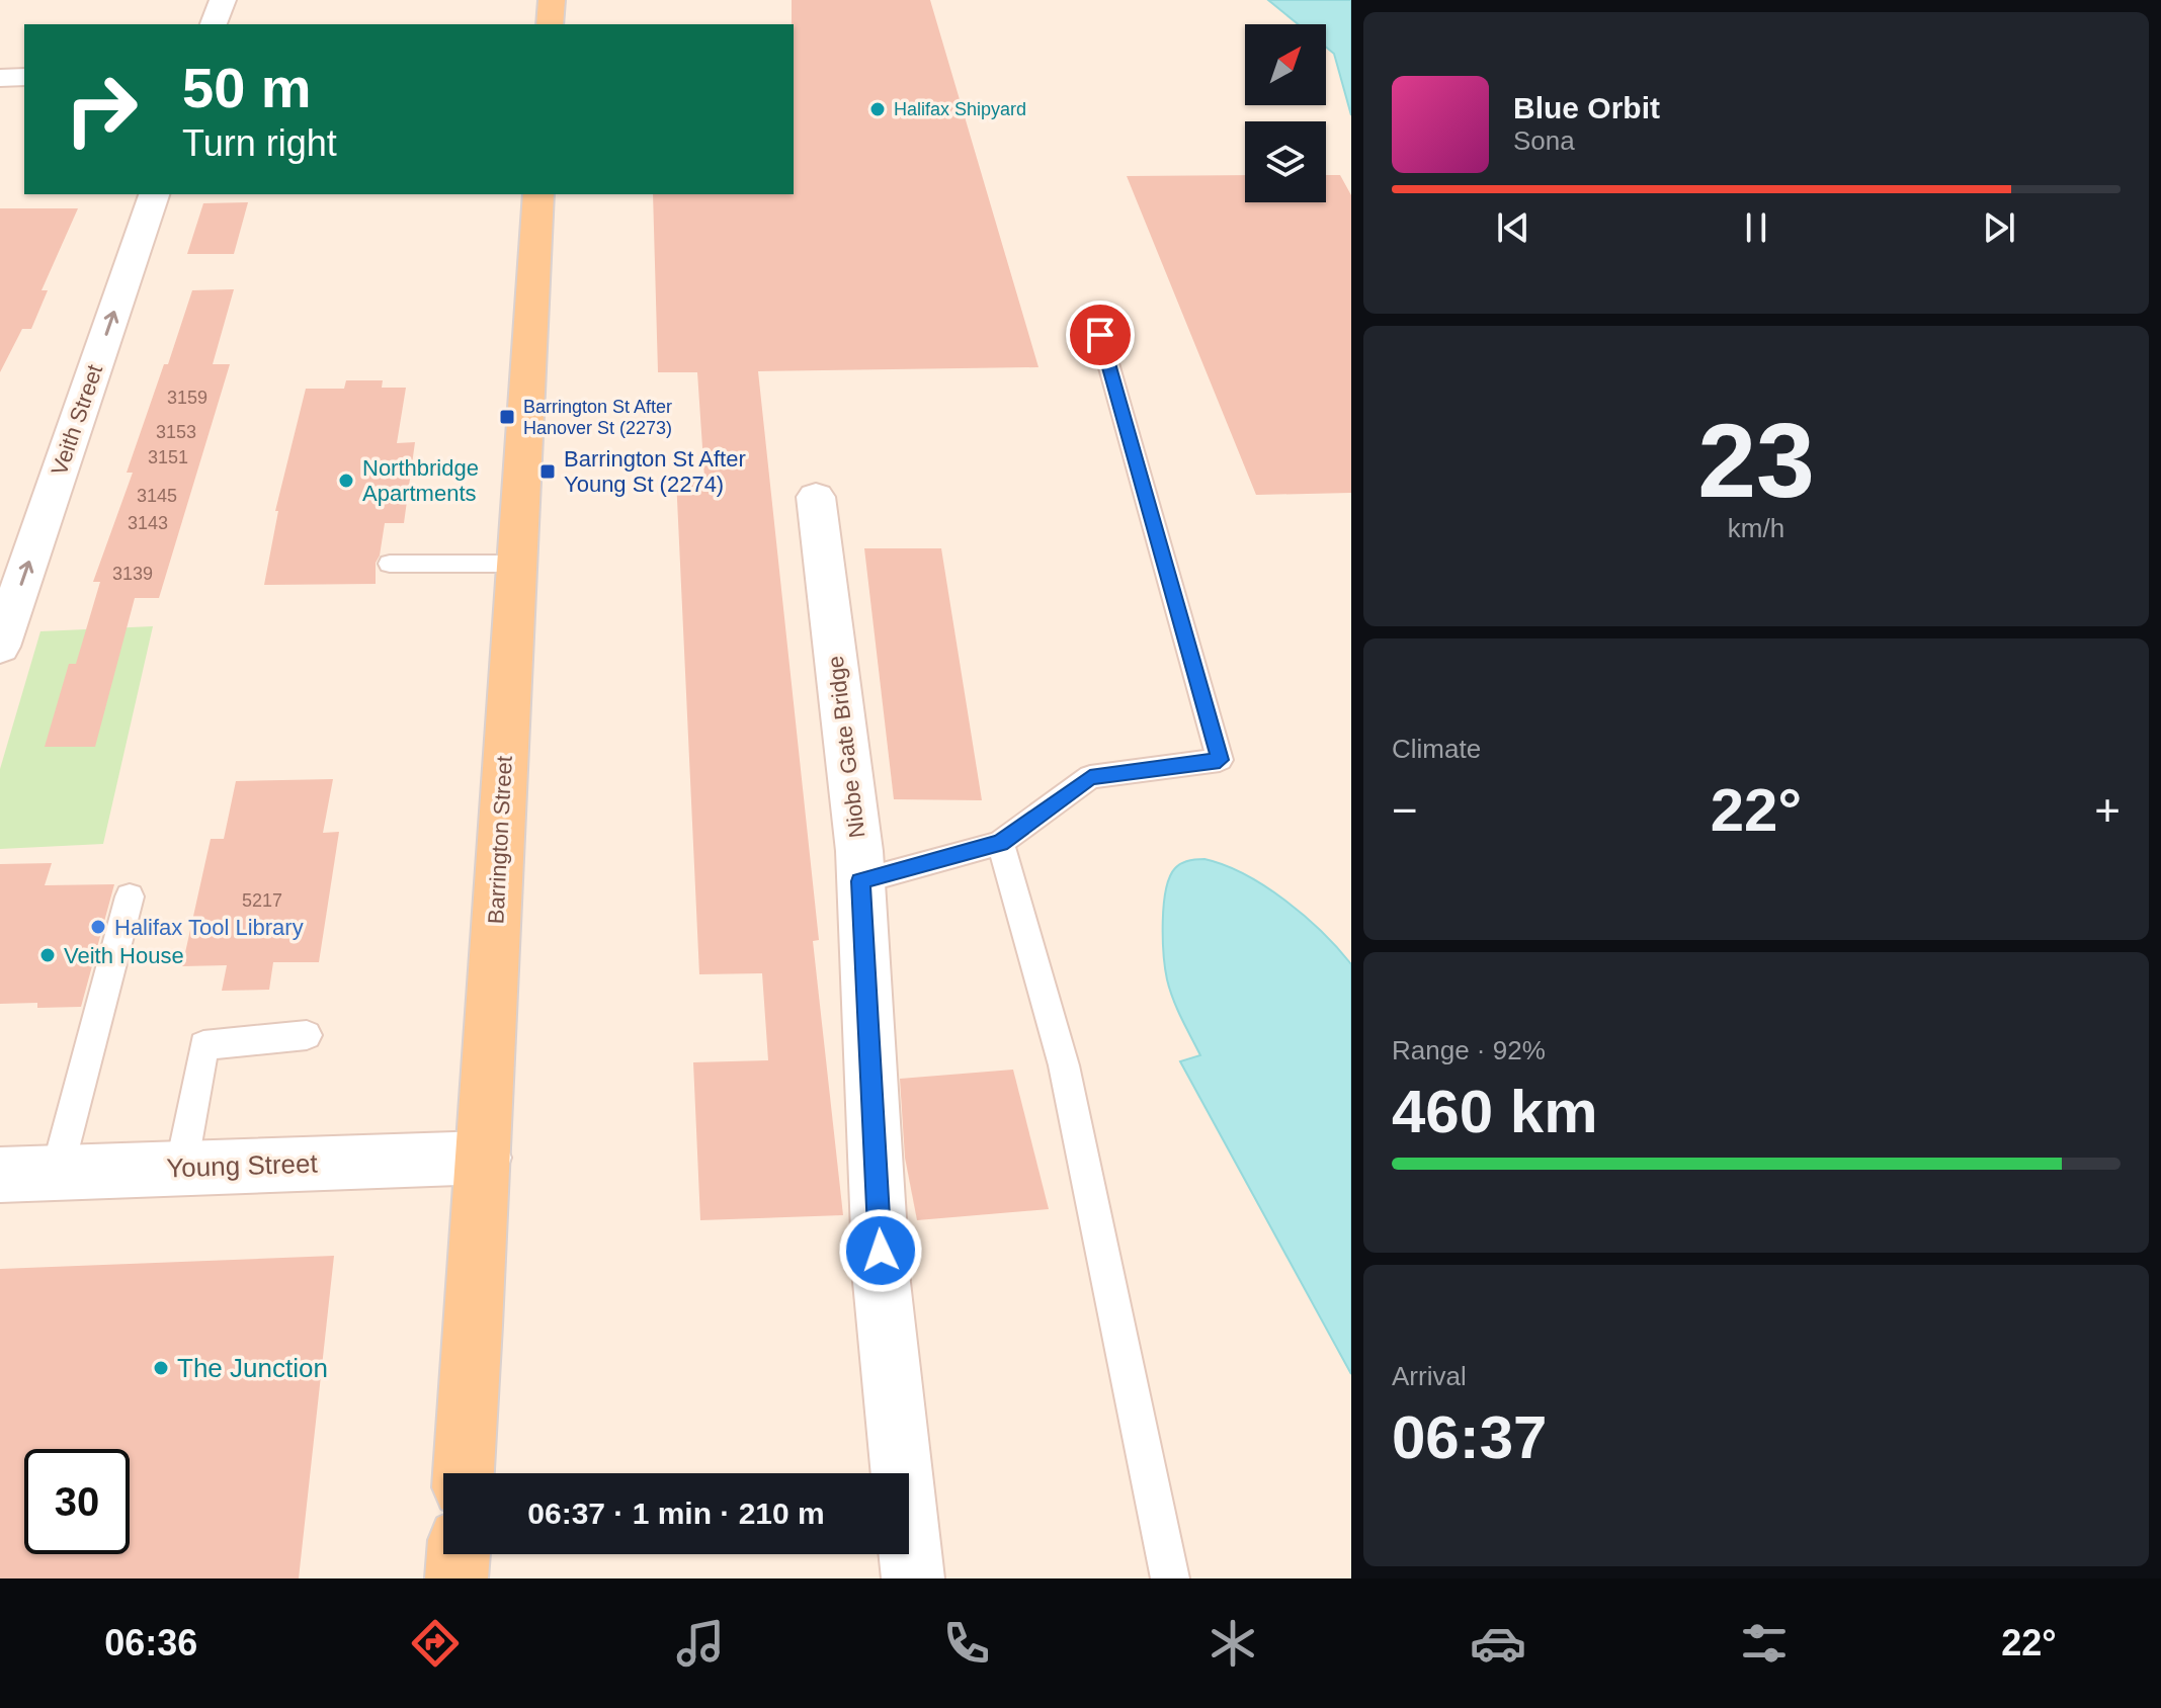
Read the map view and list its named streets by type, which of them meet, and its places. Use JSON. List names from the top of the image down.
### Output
{
  "streets": {
    "main road": ["Barrington Street"],
    "street": ["Veith Street", "Niobe Gate Bridge", "Young Street"]
  },
  "crossings": [
    ["Barrington Street", "Young Street"]
  ],
  "one_way": ["Veith Street"],
  "places": {
    "other": [
      "Halifax Shipyard",
      "Northbridge Apartments",
      "Halifax Tool Library",
      "Veith House",
      "The Junction"
    ],
    "transit": ["Barrington St After Hanover St (2273)", "Barrington St After Young St (2274)"]
  },
  "house_numbers": [
    "3159",
    "3153",
    "3151",
    "3145",
    "3143",
    "3139",
    "5217"
  ],
  "north": "top right",
  "page": {
    "turn": ["50 m", "Turn right"],
    "song": ["Blue Orbit", "Sona"],
    "tile": [
      ["23", "km/h"],
      "Climate",
      ["Range · 92%", "460 km"],
      ["Arrival", "06:37"]
    ],
    "heat": ["−", "22°", "+"],
    "limit": "30",
    "trip": "06:37 · 1 min · 210 m",
    "tabs": ["06:36", "22°"]
  }
}
